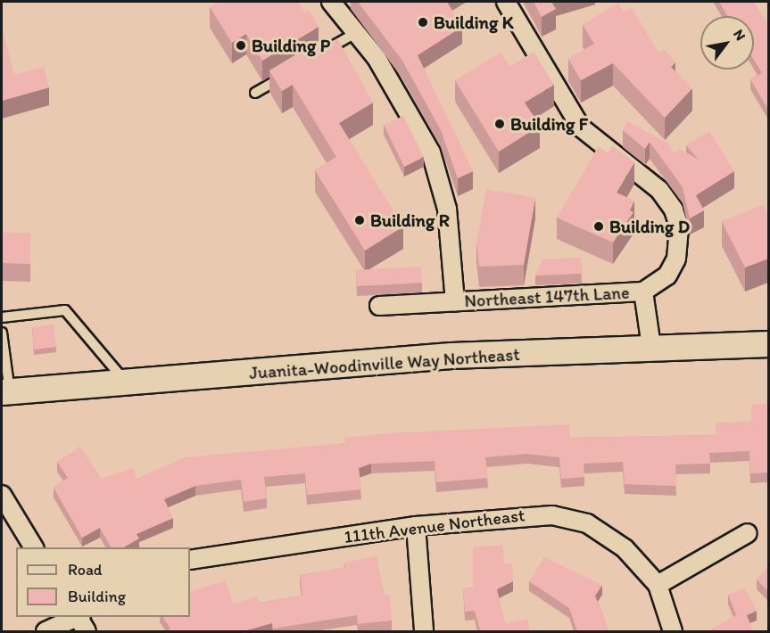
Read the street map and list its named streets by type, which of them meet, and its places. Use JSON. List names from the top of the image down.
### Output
{
  "streets": {
    "main road": ["Juanita-Woodinville Way Northeast"],
    "street": ["Northeast 147th Lane", "111th Avenue Northeast"]
  },
  "places": [
    "Building K",
    "Building P",
    "Building F",
    "Building R",
    "Building D"
  ],
  "legend": ["Road", "Building"],
  "north": "top right"
}
